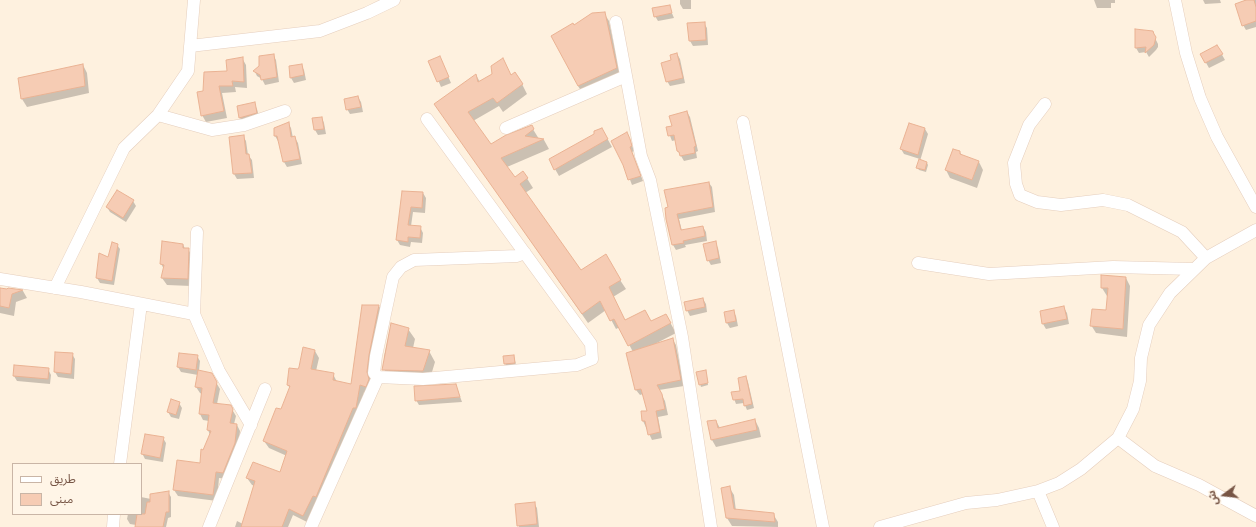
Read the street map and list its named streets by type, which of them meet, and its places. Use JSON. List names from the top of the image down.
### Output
{
  "legend": ["طريق", "مبنى"],
  "north": "left"
}
